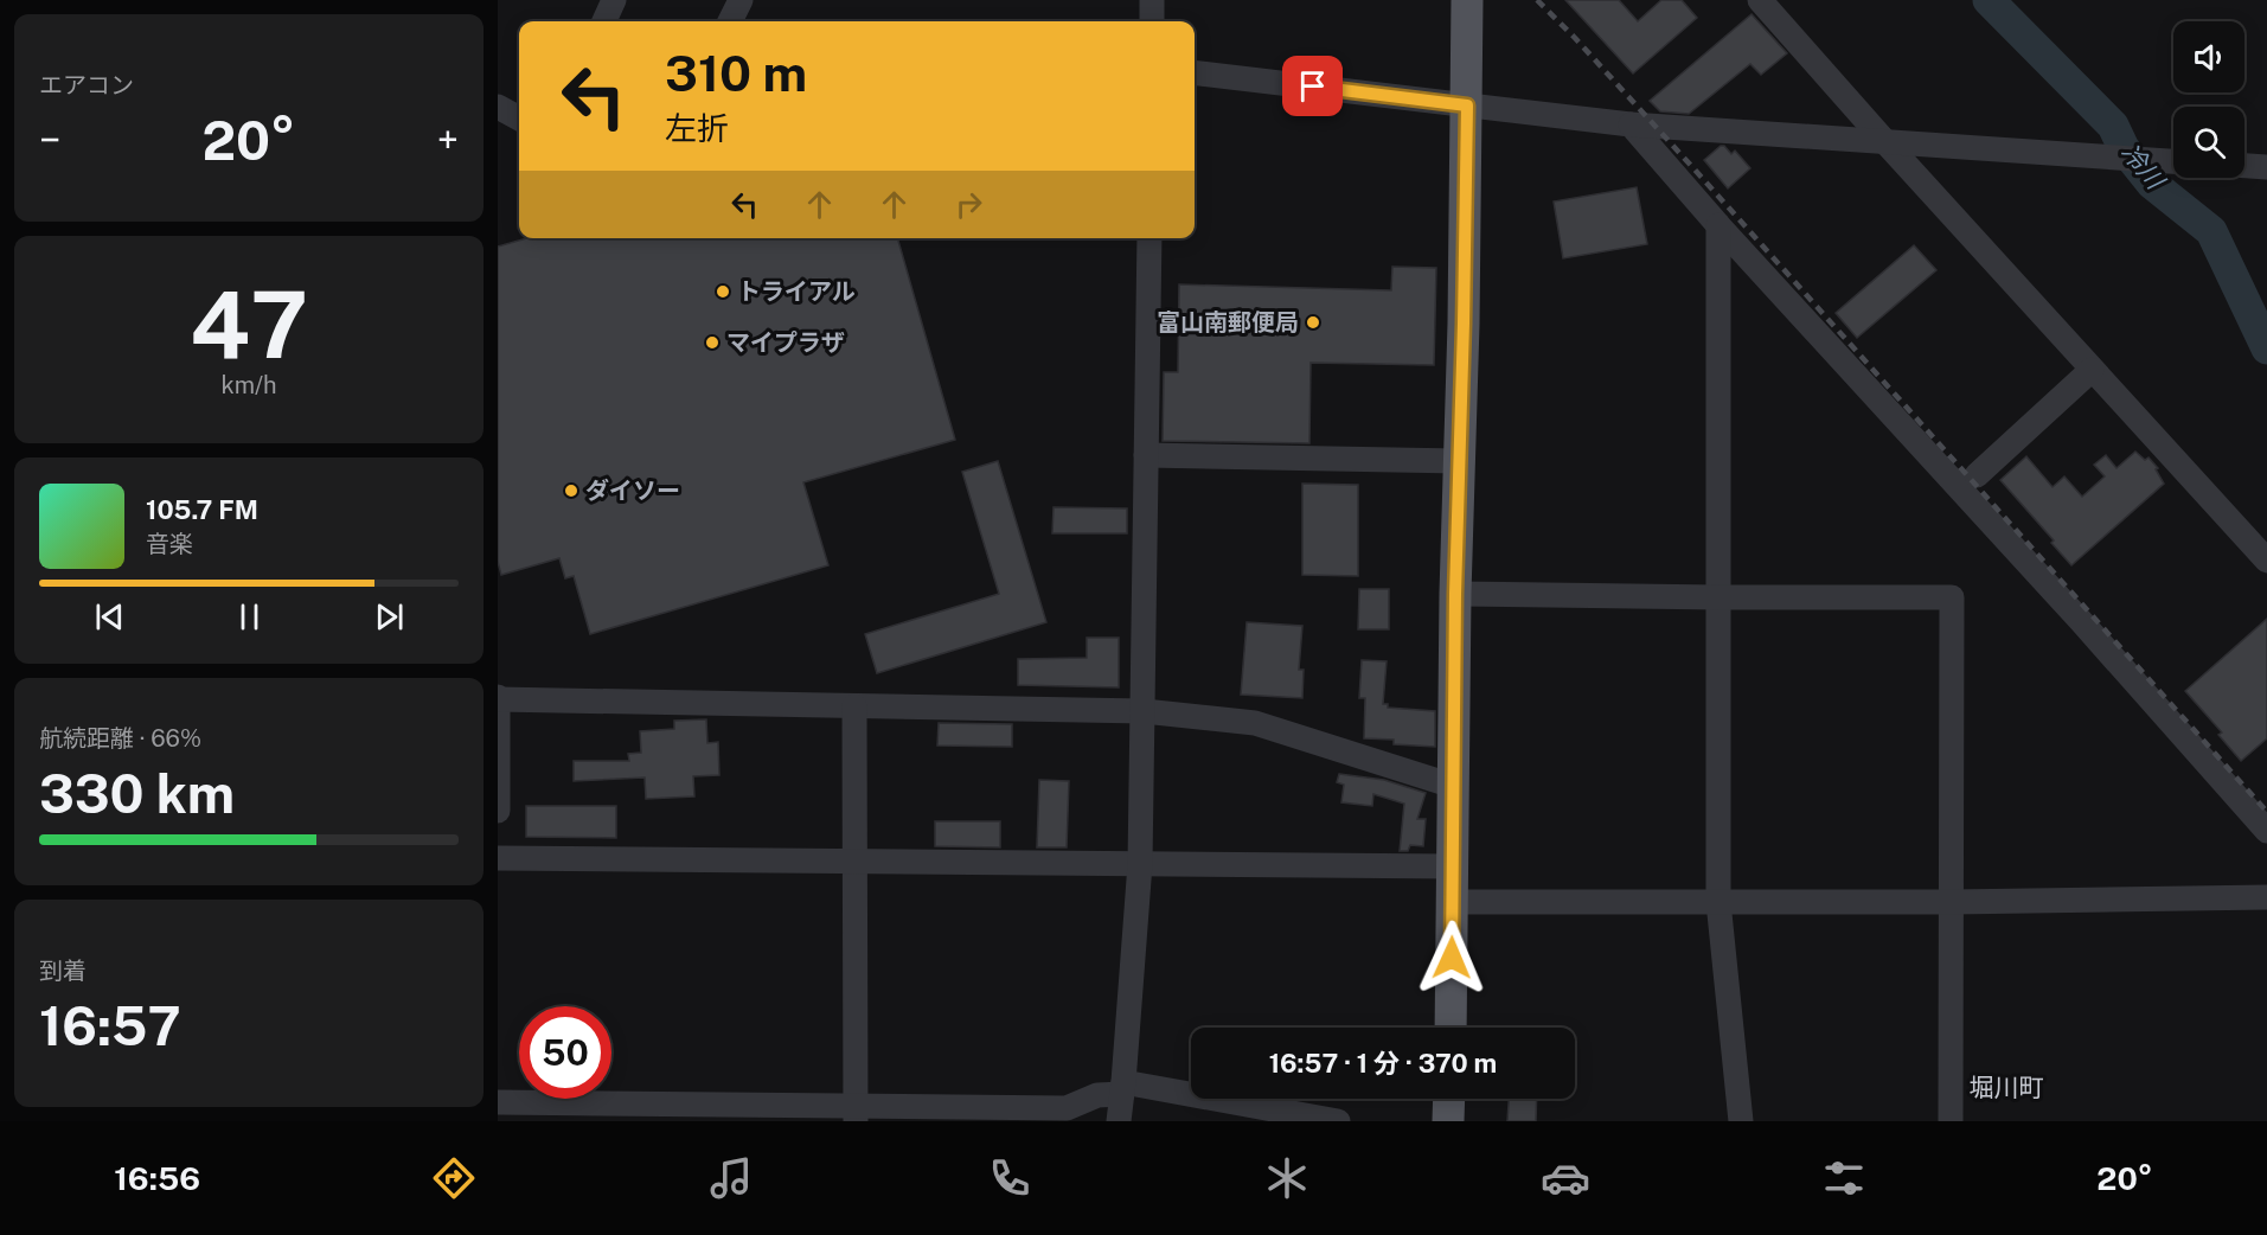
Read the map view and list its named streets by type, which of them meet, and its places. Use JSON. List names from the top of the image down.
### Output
{
  "districts": ["堀川町"],
  "water": ["冷川"],
  "places": [
    "トライアル",
    "富山南郵便局",
    "マイプラザ",
    "ダイソー"
  ],
  "page": {
    "tile": [
      "エアコン",
      ["47", "km/h"],
      ["航続距離 · 66%", "330 km"],
      ["到着", "16:57"]
    ],
    "turn": ["310 m", "左折"],
    "heat": ["−", "20°", "+"],
    "song": ["105.7 FM", "音楽"],
    "limit": "50",
    "trip": "16:57 · 1 分 · 370 m",
    "tabs": ["16:56", "20°"]
  }
}
